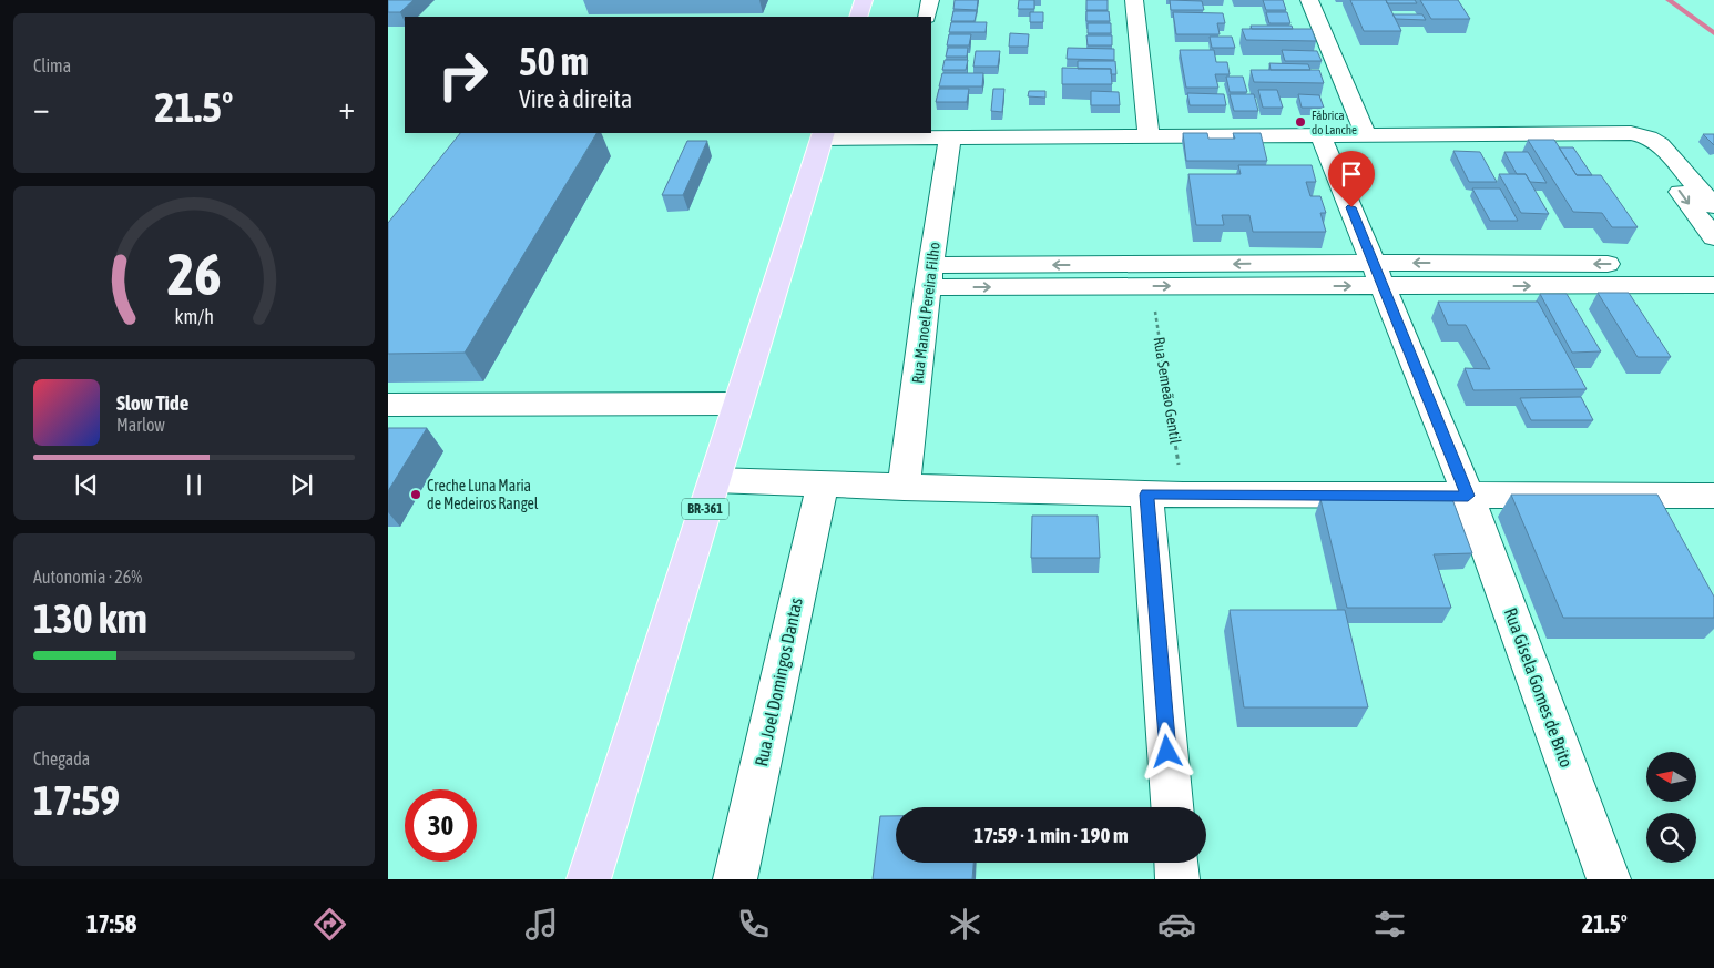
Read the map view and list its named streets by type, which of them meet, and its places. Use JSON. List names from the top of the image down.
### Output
{
  "streets": {
    "main road": ["BR-361"],
    "street": ["Rua Manoel Pereira Filho", "Rua Joel Domingos Dantas", "Rua Gisela Gomes de Brito"],
    "path": ["Rua Semeão Gentil"]
  },
  "places": ["Fábrica do Lanche", "Creche Luna Maria de Medeiros Rangel"],
  "north": "left",
  "page": {
    "tile": [
      "Clima",
      ["Autonomia · 26%", "130 km"],
      ["Chegada", "17:59"]
    ],
    "turn": ["50 m", "Vire à direita"],
    "heat": ["−", "21.5°", "+"],
    "song": ["Slow Tide", "Marlow"],
    "limit": "30",
    "trip": "17:59 · 1 min · 190 m",
    "tabs": ["17:58", "21.5°"],
    "gauge": ["26", "km/h"]
  }
}
